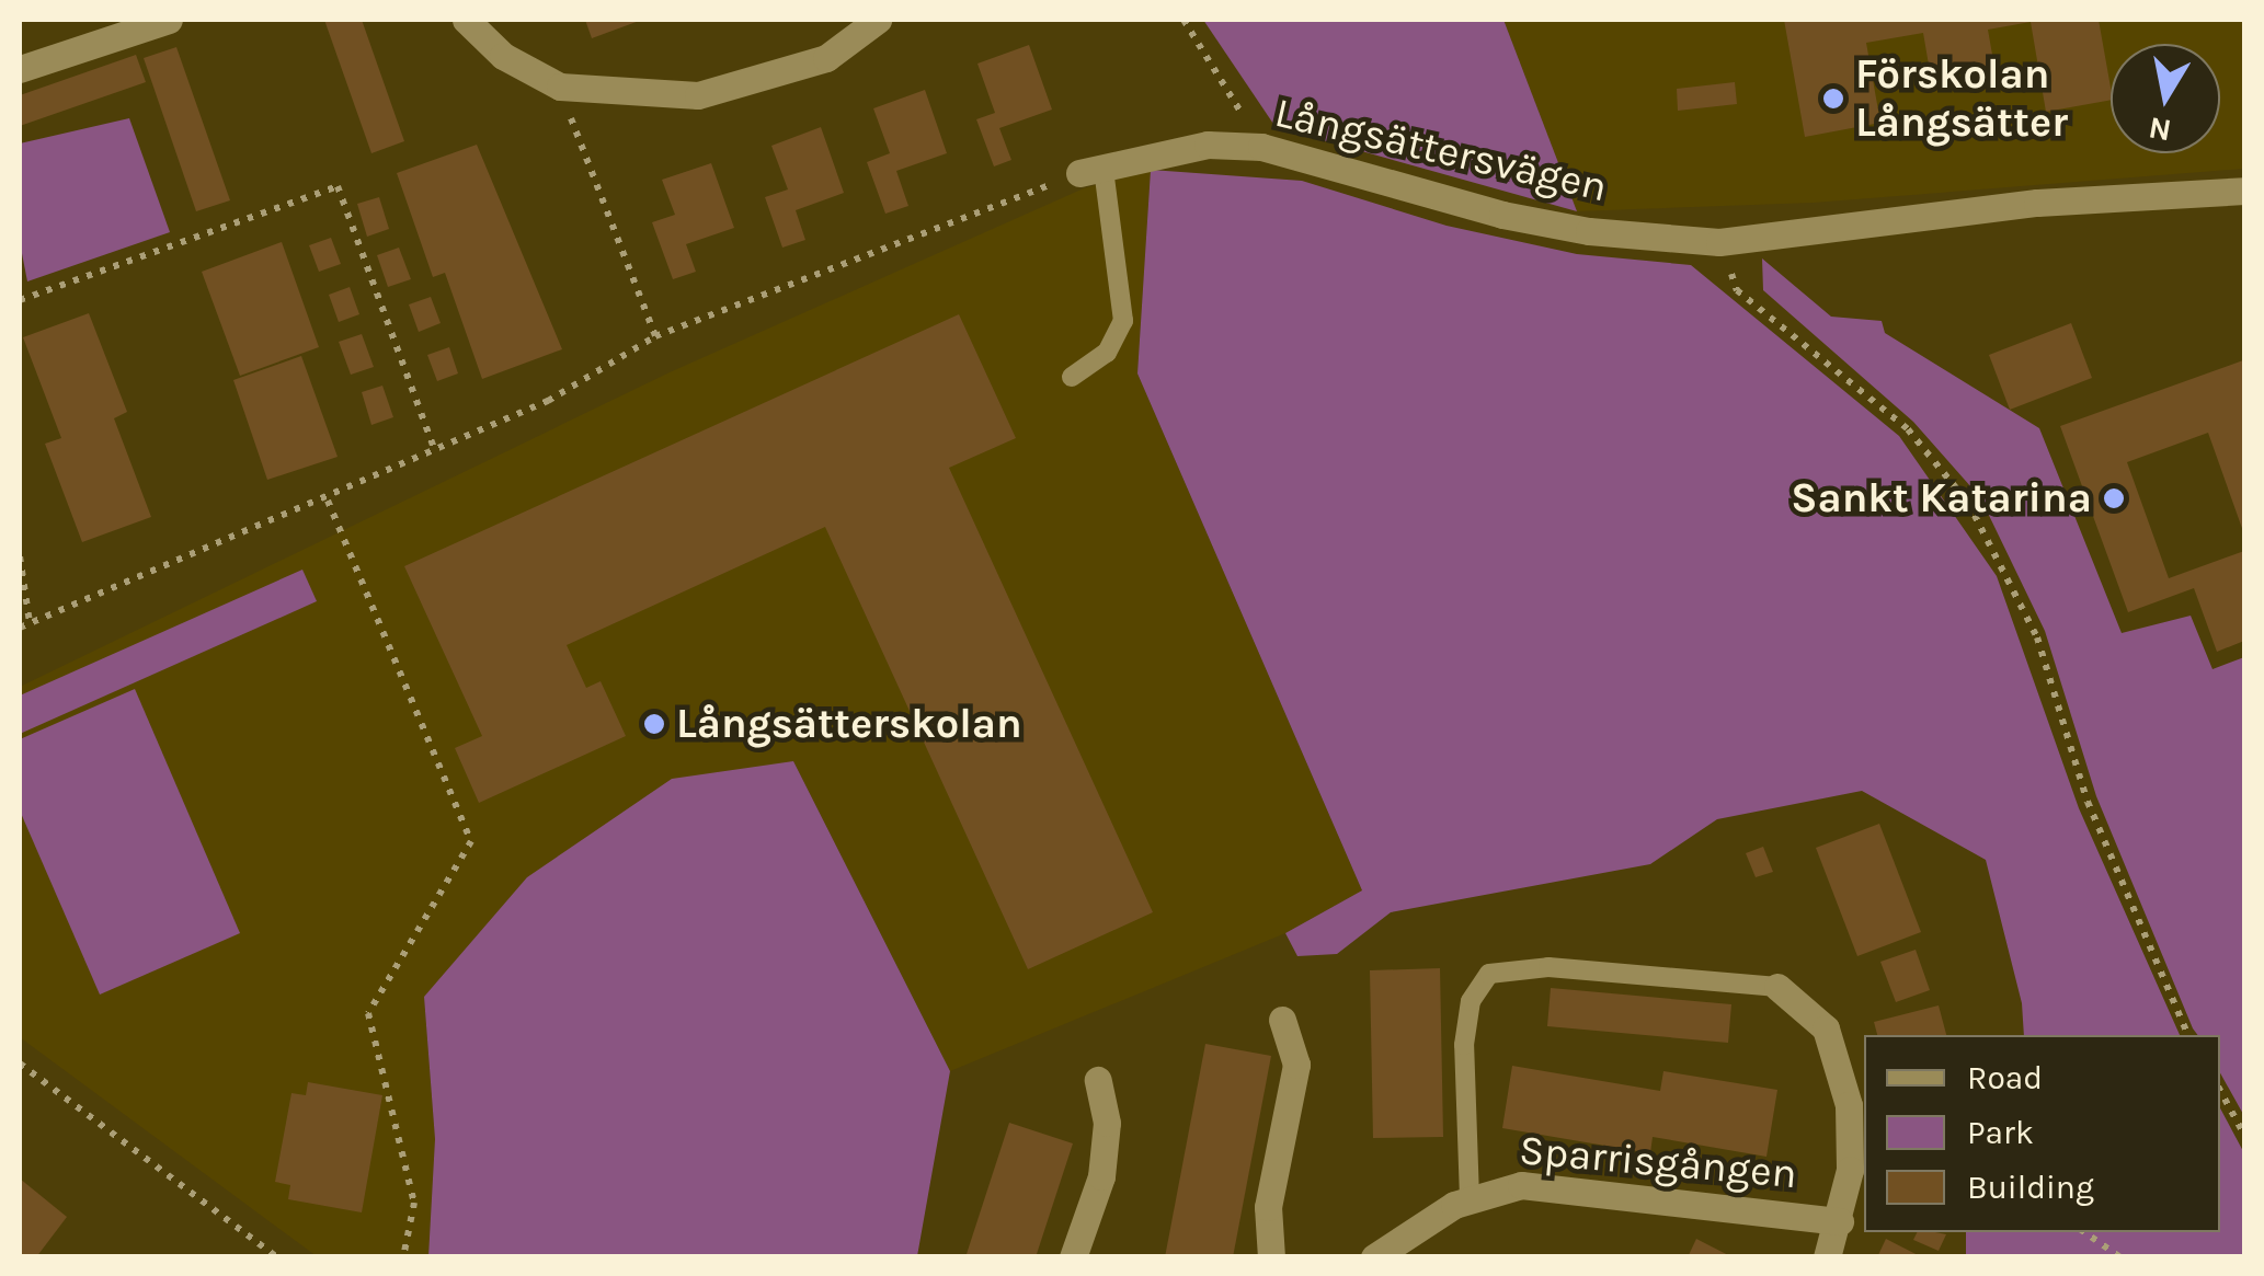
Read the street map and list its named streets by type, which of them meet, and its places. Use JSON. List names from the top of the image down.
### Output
{
  "streets": {
    "street": ["Långsättersvägen", "Sparrisgången"]
  },
  "places": ["Förskolan Långsätter", "Sankt Katarina", "Långsätterskolan"],
  "legend": ["Road", "Park", "Building"],
  "north": "bottom"
}
